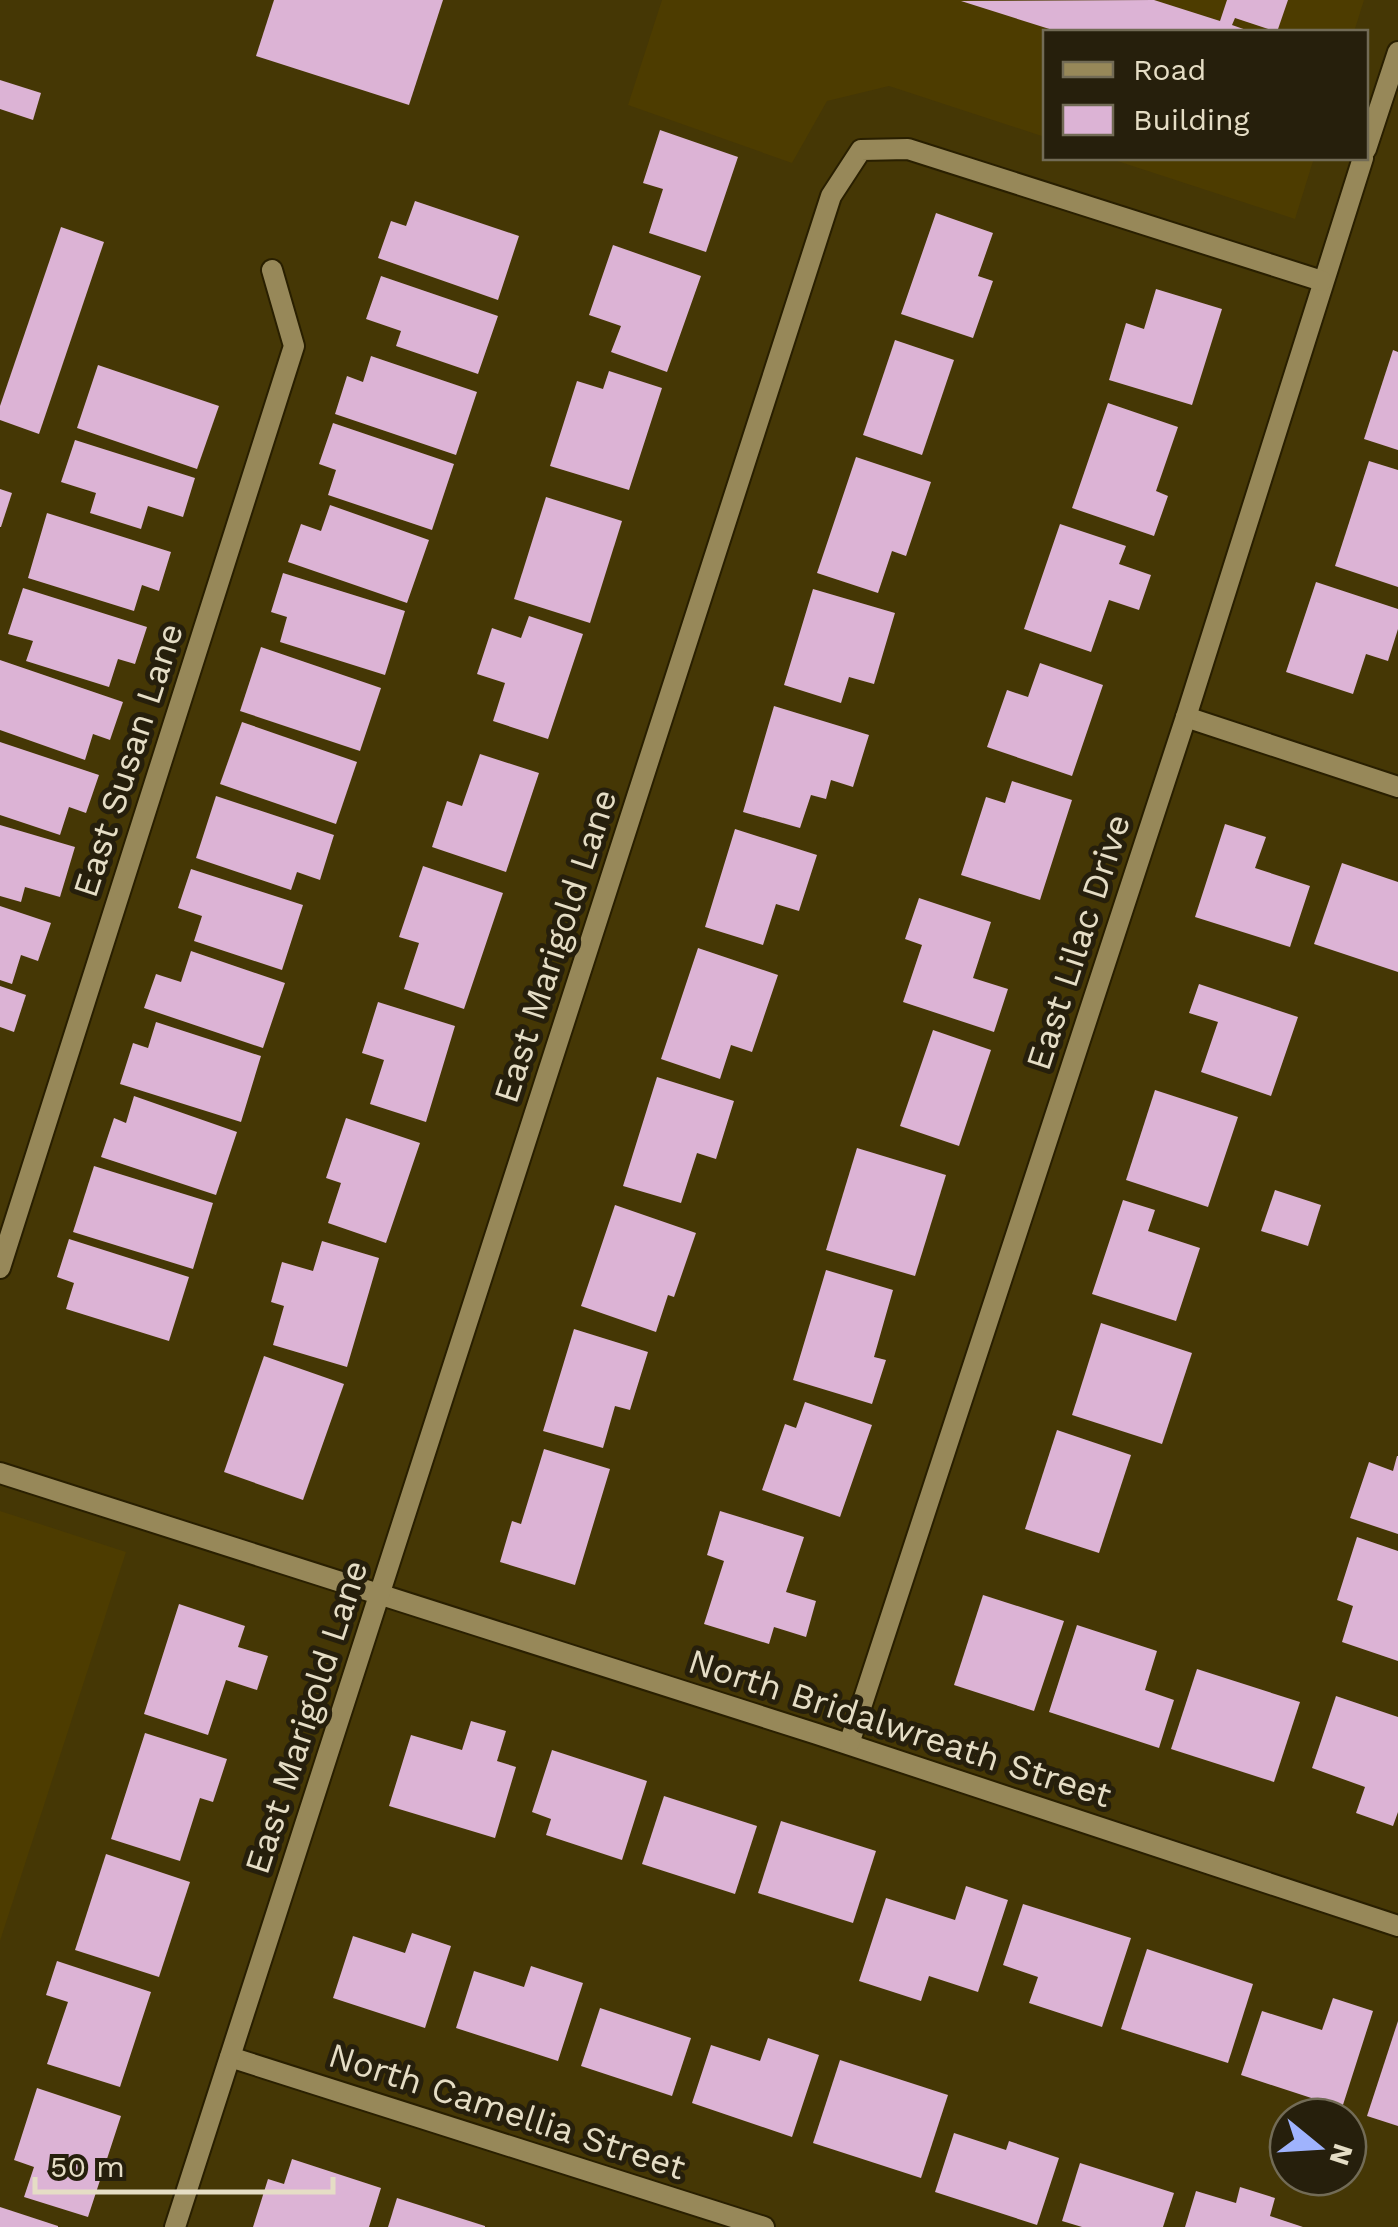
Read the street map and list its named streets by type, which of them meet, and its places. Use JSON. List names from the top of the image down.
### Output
{
  "streets": {
    "street": [
      "East Susan Lane",
      "East Lilac Drive",
      "East Marigold Lane",
      "North Bridalwreath Street",
      "North Camellia Street"
    ]
  },
  "crossings": [
    ["East Lilac Drive", "East Marigold Lane"],
    ["East Lilac Drive", "North Bridalwreath Street"],
    ["East Marigold Lane", "North Bridalwreath Street"],
    ["East Marigold Lane", "North Camellia Street"]
  ],
  "legend": ["Road", "Building"],
  "scale_bar": "50 m",
  "north": "right"
}
